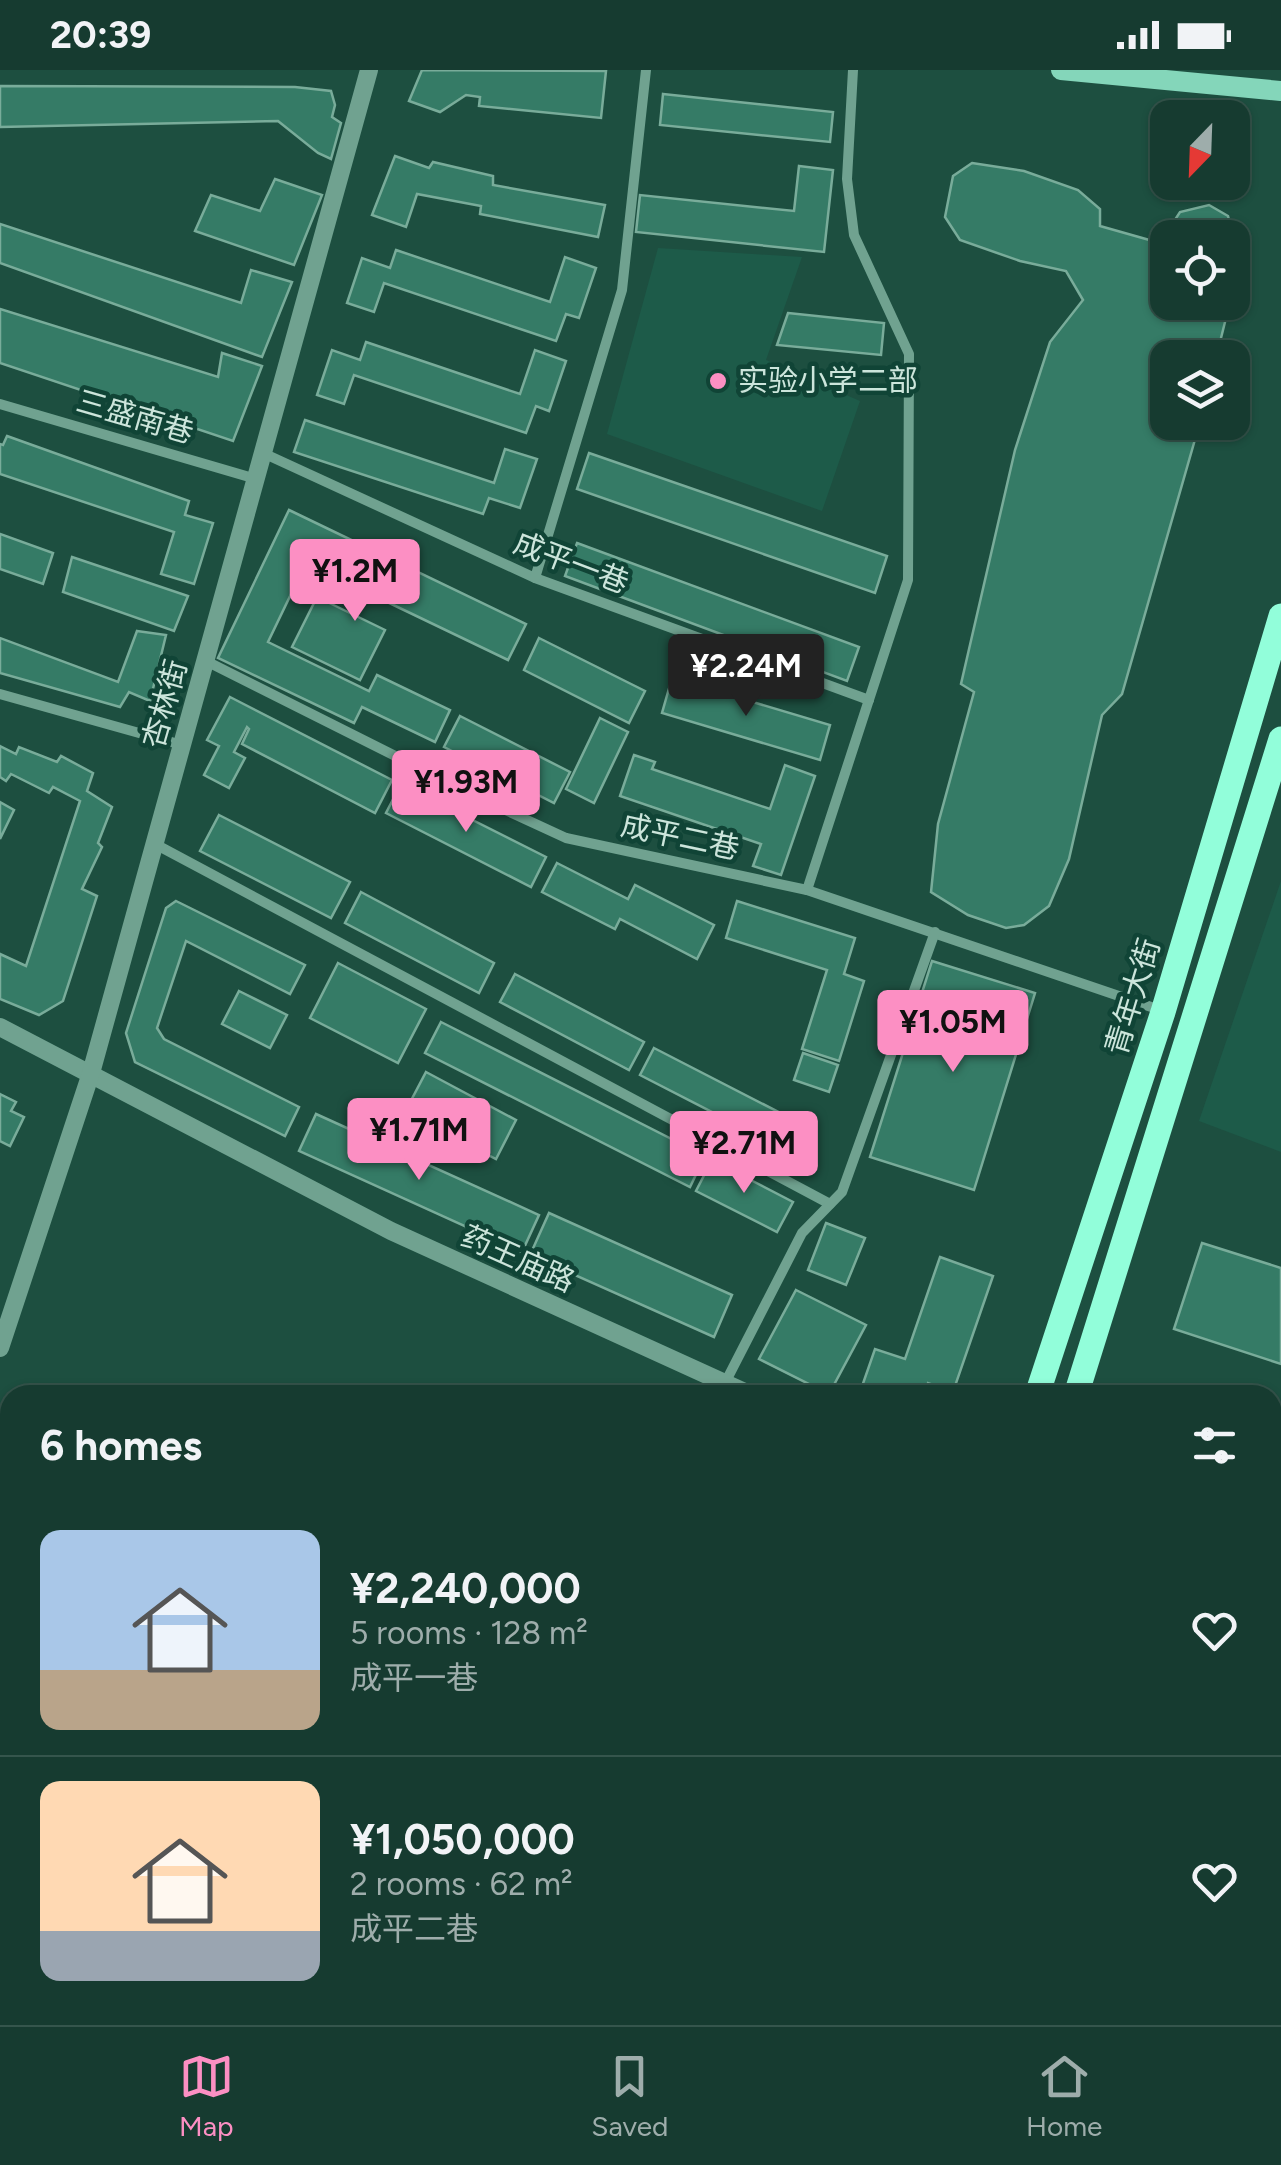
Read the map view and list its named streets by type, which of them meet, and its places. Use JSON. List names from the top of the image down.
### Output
{
  "streets": {
    "main road": ["青年大街"],
    "street": [
      "三盛南巷",
      "成平一巷",
      "杏林街",
      "成平二巷",
      "药王庙路"
    ]
  },
  "crossings": [
    ["三盛南巷", "杏林街"],
    ["成平一巷", "杏林街"],
    ["杏林街", "成平二巷"],
    ["杏林街", "药王庙路"],
    ["成平二巷", "青年大街"]
  ],
  "places": ["实验小学二部"],
  "north": "bottom left",
  "page": {
    "status": "20:39",
    "price": [
      "¥1.2M",
      "¥2.24M",
      "¥1.93M",
      "¥1.05M",
      "¥1.71M",
      "¥2.71M"
    ],
    "heading": "6 homes",
    "list": [
      {
        "name": "¥2,240,000",
        "note": "5 rooms · 128 m² · 成平一巷"
      },
      {
        "name": "¥1,050,000",
        "note": "2 rooms · 62 m² · 成平二巷"
      }
    ],
    "tabs": ["Map", "Saved", "Home"]
  }
}
